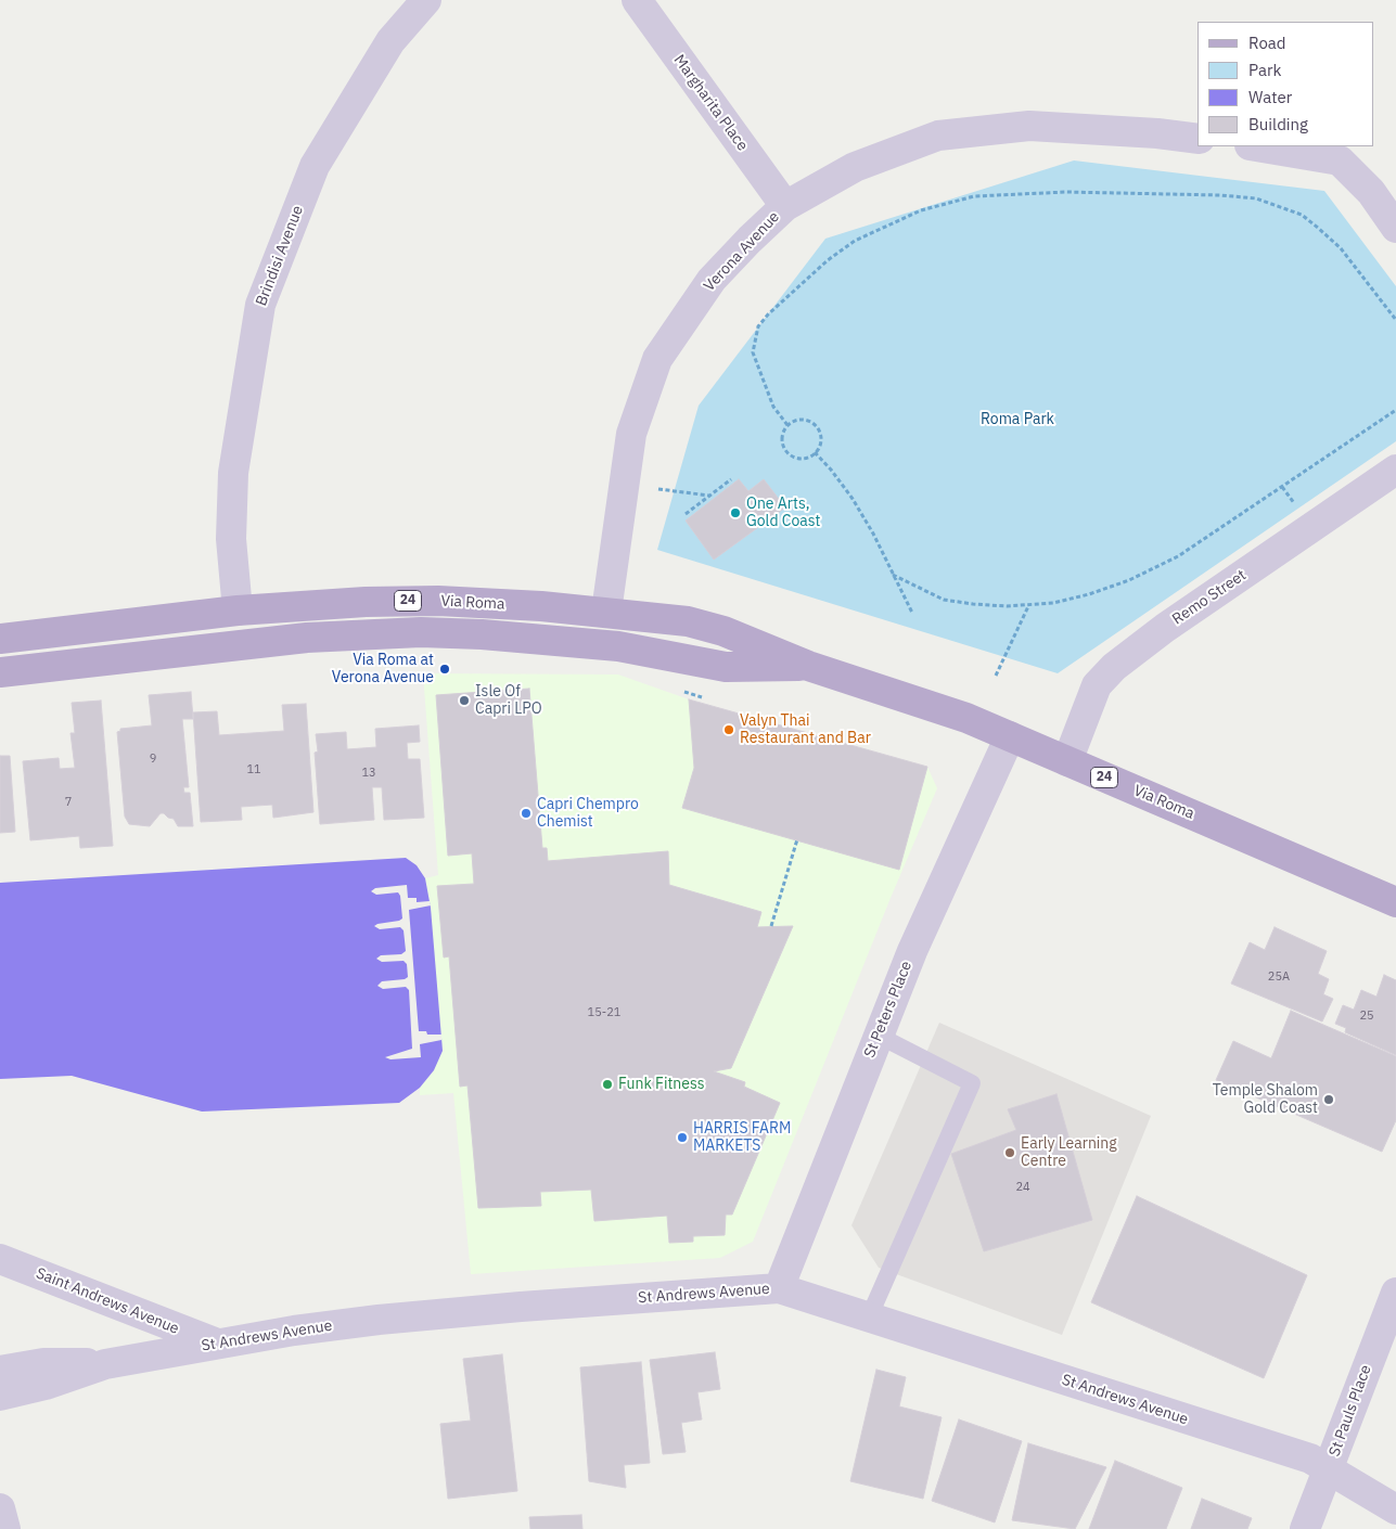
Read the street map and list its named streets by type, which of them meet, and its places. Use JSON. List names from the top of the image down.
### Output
{
  "streets": {
    "main road": ["24", "Via Roma"],
    "street": [
      "Margharita Place",
      "Verona Avenue",
      "Brindisi Avenue",
      "Remo Street",
      "St Peters Place",
      "St Andrews Avenue",
      "Saint Andrews Avenue",
      "St Pauls Place"
    ]
  },
  "crossings": [
    ["Margharita Place", "Verona Avenue"],
    ["Verona Avenue", "Via Roma"],
    ["Brindisi Avenue", "Via Roma"],
    ["Remo Street", "Via Roma"],
    ["Via Roma", "St Peters Place"],
    ["St Peters Place", "St Andrews Avenue"],
    ["St Andrews Avenue", "Saint Andrews Avenue"],
    ["St Andrews Avenue", "St Pauls Place"]
  ],
  "parks": ["Roma Park"],
  "places": [
    "One Arts, Gold Coast",
    "Via Roma at Verona Avenue",
    "Isle Of Capri LPO",
    "Valyn Thai Restaurant and Bar",
    "Capri Chempro Chemist",
    "Funk Fitness",
    "Temple Shalom Gold Coast",
    "HARRIS FARM MARKETS",
    "Early Learning Centre"
  ],
  "house_numbers": [
    "9",
    "11",
    "13",
    "7",
    "25A",
    "15-21",
    "25",
    "24"
  ],
  "legend": [
    "Road",
    "Park",
    "Water",
    "Building"
  ]
}
